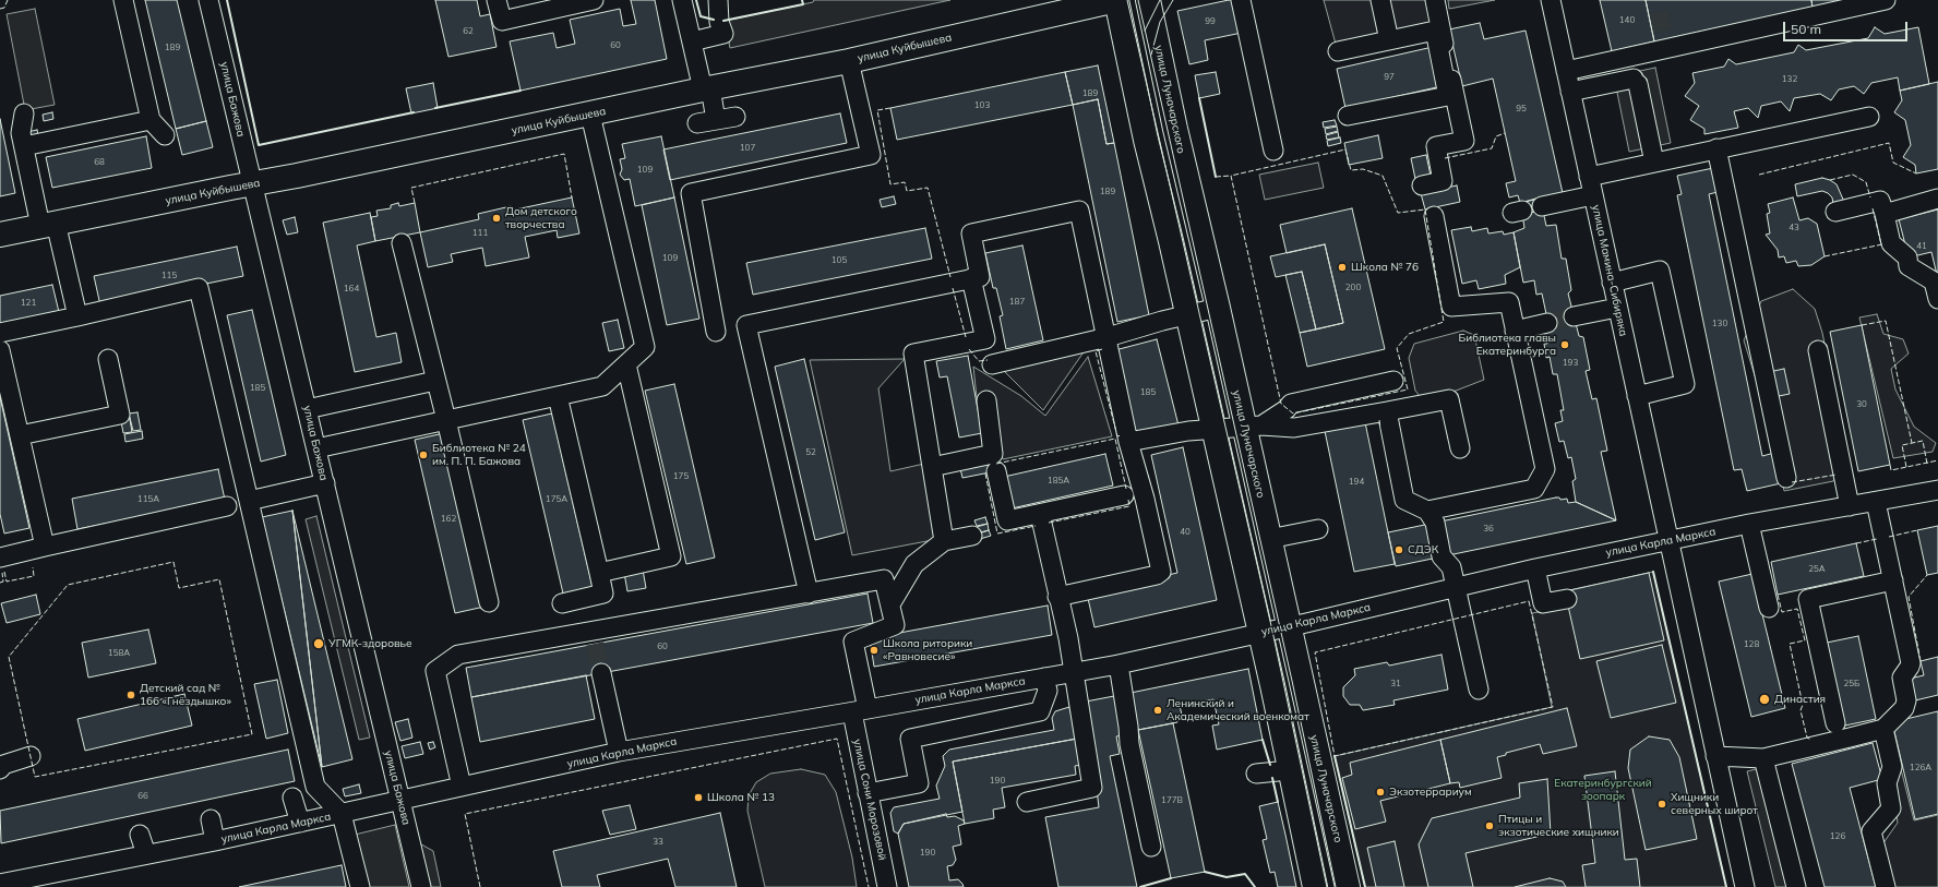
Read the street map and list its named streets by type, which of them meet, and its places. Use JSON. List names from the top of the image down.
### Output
{
  "streets": {
    "main road": ["улица Куйбышева", "улица Луначарского"],
    "street": [
      "улица Бажова",
      "улица Мамина-Сибиряка",
      "улица Карла Маркса",
      "улица Сони Морозовой"
    ]
  },
  "crossings": [
    ["улица Куйбышева", "улица Бажова"],
    ["улица Куйбышева", "улица Луначарского"],
    ["улица Бажова", "улица Карла Маркса"],
    ["улица Луначарского", "улица Карла Маркса"],
    ["улица Мамина-Сибиряка", "улица Карла Маркса"],
    ["улица Карла Маркса", "улица Сони Морозовой"]
  ],
  "parks": ["Екатеринбургский зоопарк"],
  "places": [
    "Дом детского творчества",
    "Школа № 76",
    "Библиотека главы Екатеринбурга",
    "Библиотека № 24 им. П. П. Бажова",
    "СДЭК",
    "УГМК-здоровье",
    "Школа риторики «Равновесие»",
    "Детский сад № 166 «Гнёздышко»",
    "Династия",
    "Ленинский и Академический военкомат",
    "Экзотеррариум",
    "Школа № 13",
    "Хищники северных широт",
    "Птицы и экзотические хищники"
  ],
  "house_numbers": [
    "140",
    "99",
    "62",
    "60",
    "189",
    "97",
    "132",
    "189",
    "103",
    "95",
    "107",
    "68",
    "109",
    "189",
    "43",
    "111",
    "41",
    "109",
    "105",
    "115",
    "200",
    "164",
    "187",
    "121",
    "130",
    "193",
    "185",
    "185",
    "30",
    "52",
    "175",
    "185А",
    "194",
    "115А",
    "175А",
    "162",
    "36",
    "40",
    "25А",
    "128",
    "60",
    "158А",
    "31",
    "25Б",
    "126А",
    "190",
    "66",
    "177В",
    "126",
    "33",
    "190"
  ],
  "scale_bar": "50 m"
}
